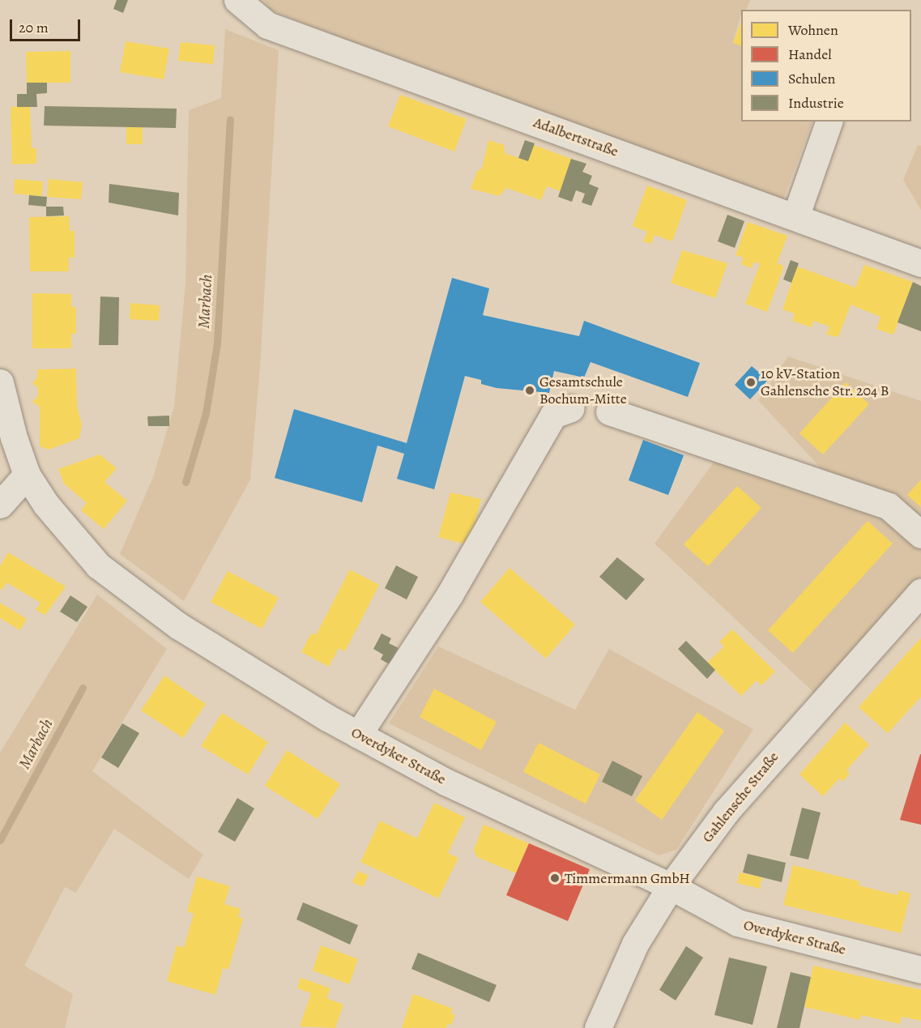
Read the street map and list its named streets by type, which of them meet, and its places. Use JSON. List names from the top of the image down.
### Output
{
  "streets": {
    "street": ["Adalbertstraße", "Overdyker Straße", "Gahlensche Straße"]
  },
  "crossings": [
    ["Overdyker Straße", "Gahlensche Straße"]
  ],
  "water": ["Marbach"],
  "places": ["10 kV-Station Gahlensche Str. 204 B", "Gesamtschule Bochum-Mitte", "Timmermann GmbH"],
  "legend": [
    "Wohnen",
    "Handel",
    "Schulen",
    "Industrie"
  ],
  "scale_bar": "20 m"
}
